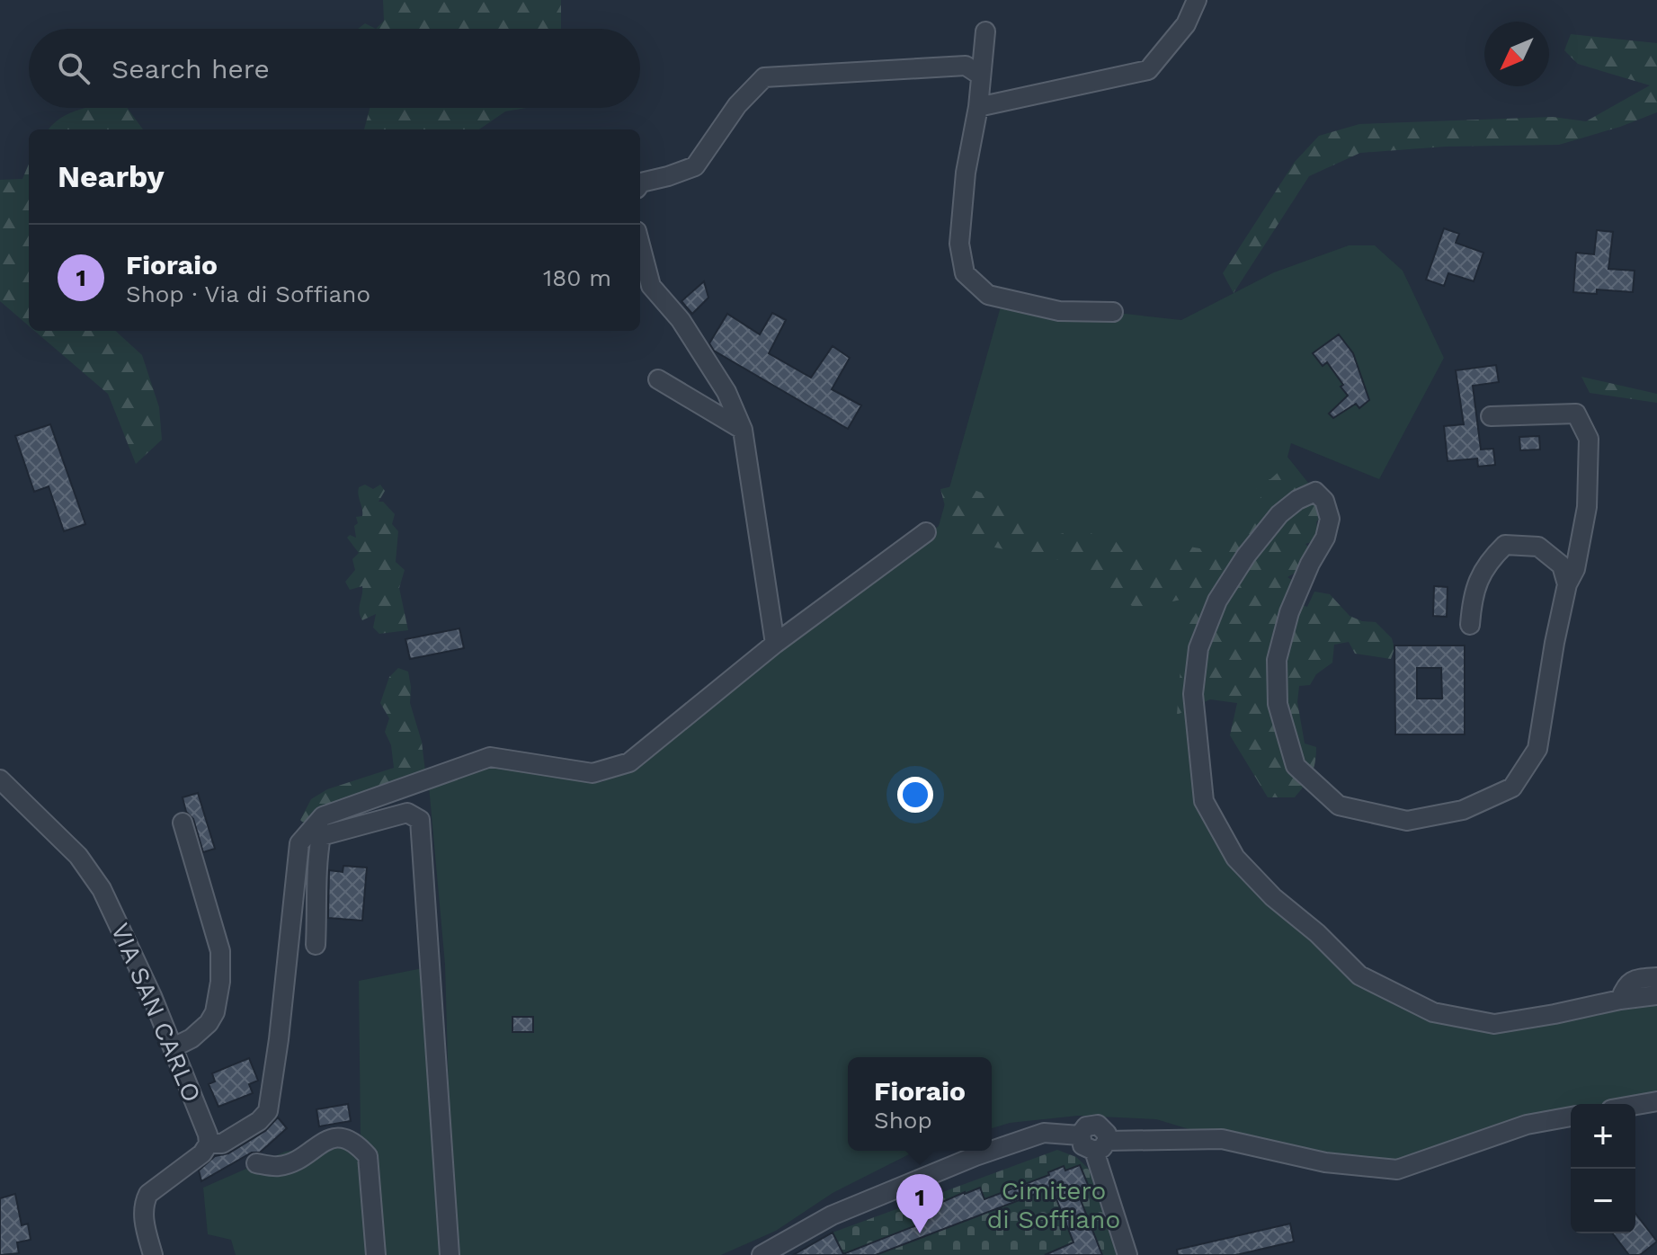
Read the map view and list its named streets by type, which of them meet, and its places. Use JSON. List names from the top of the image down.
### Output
{
  "streets": {
    "street": ["VIA SAN CARLO"]
  },
  "parks": ["Cimitero di Soffiano"],
  "north": "bottom left",
  "page": {
    "search": "Search here",
    "heading": "Nearby",
    "list": [
      {
        "mark": "1",
        "name": "Fioraio",
        "note": "Shop · Via di Soffiano",
        "value": "180 m"
      }
    ],
    "popup": ["Fioraio", "Shop"],
    "map_buttons": ["+", "−"],
    "pins": "1"
  }
}
